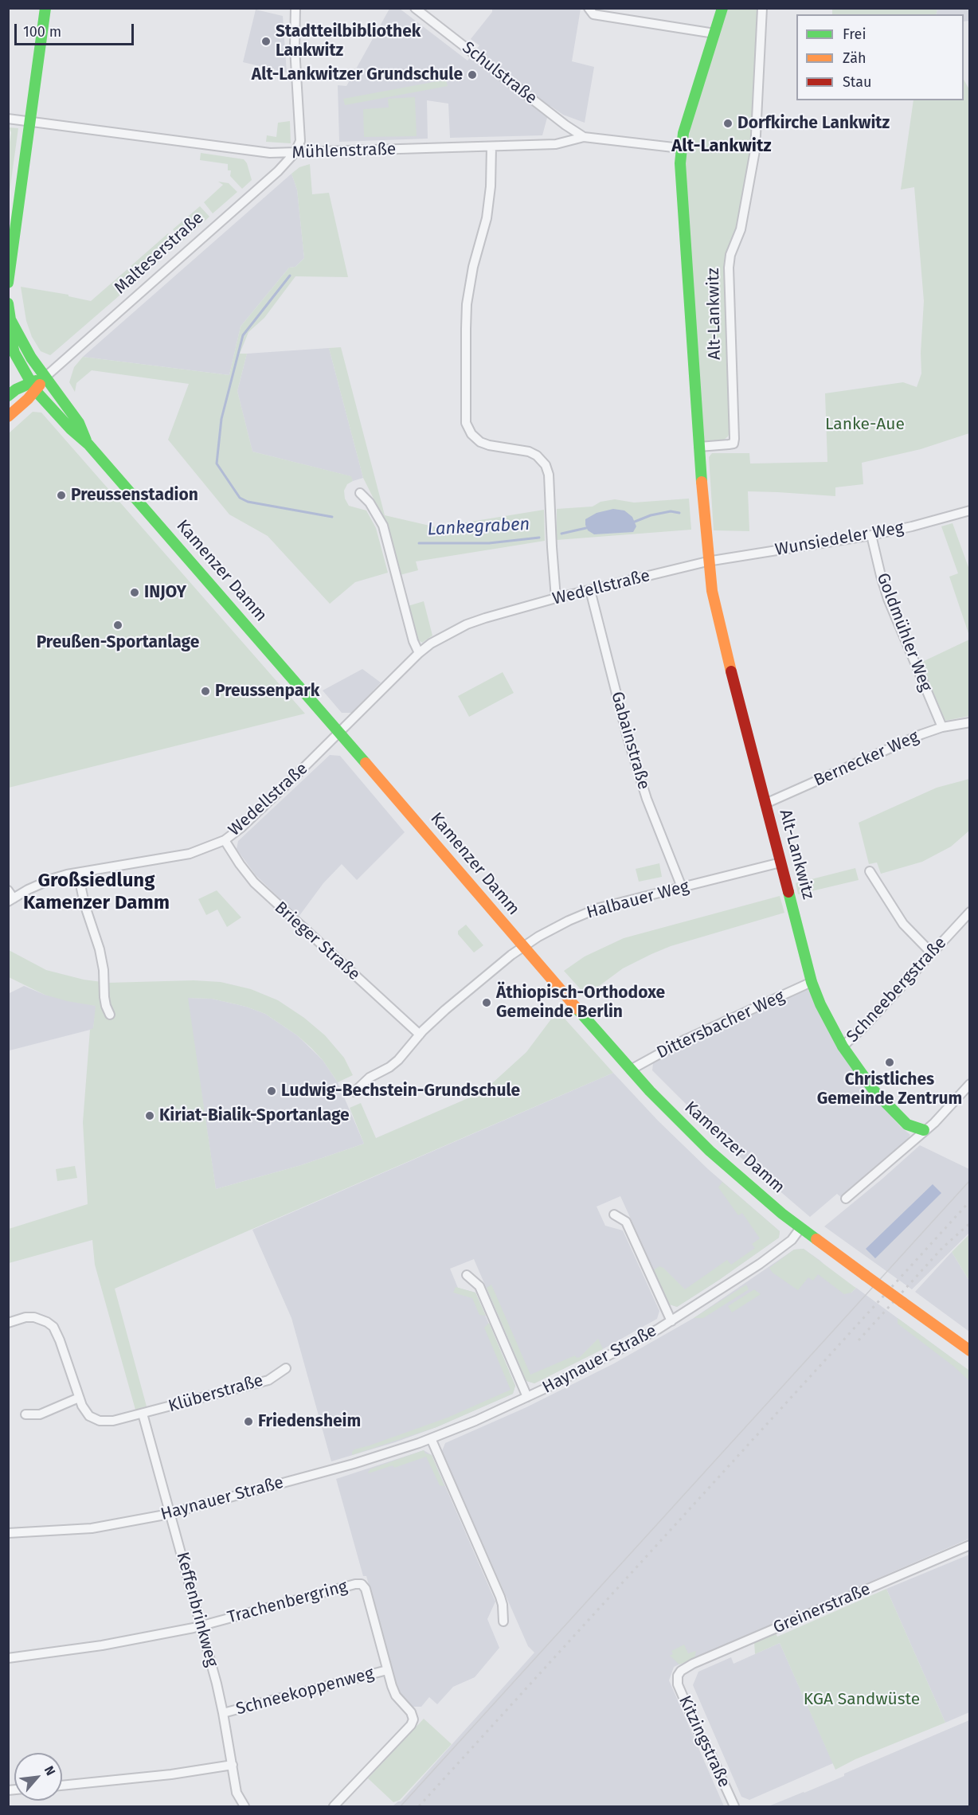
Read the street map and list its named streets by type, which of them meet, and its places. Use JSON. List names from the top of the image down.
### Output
{
  "streets": {
    "main road": ["Malteserstraße", "Alt-Lankwitz", "Kamenzer Damm"],
    "street": [
      "Schulstraße",
      "Mühlenstraße",
      "Wunsiedeler Weg",
      "Wedellstraße",
      "Goldmühler Weg",
      "Gabainstraße",
      "Bernecker Weg",
      "Halbauer Weg",
      "Brieger Straße",
      "Schneebergstraße",
      "Dittersbacher Weg",
      "Haynauer Straße",
      "Klüberstraße",
      "Trachenbergring",
      "Greinerstraße",
      "Keffenbrinkweg",
      "Schneekoppenweg",
      "Kitzingstraße"
    ]
  },
  "crossings": [
    ["Schulstraße", "Mühlenstraße"],
    ["Mühlenstraße", "Malteserstraße"],
    ["Mühlenstraße", "Alt-Lankwitz"],
    ["Malteserstraße", "Kamenzer Damm"],
    ["Alt-Lankwitz", "Wunsiedeler Weg"],
    ["Alt-Lankwitz", "Wedellstraße"],
    ["Alt-Lankwitz", "Bernecker Weg"],
    ["Alt-Lankwitz", "Halbauer Weg"],
    ["Alt-Lankwitz", "Schneebergstraße"],
    ["Alt-Lankwitz", "Dittersbacher Weg"],
    ["Wunsiedeler Weg", "Wedellstraße"],
    ["Wunsiedeler Weg", "Goldmühler Weg"],
    ["Kamenzer Damm", "Wedellstraße"],
    ["Kamenzer Damm", "Halbauer Weg"],
    ["Kamenzer Damm", "Dittersbacher Weg"],
    ["Kamenzer Damm", "Haynauer Straße"],
    ["Wedellstraße", "Gabainstraße"],
    ["Wedellstraße", "Brieger Straße"],
    ["Goldmühler Weg", "Bernecker Weg"],
    ["Gabainstraße", "Halbauer Weg"],
    ["Halbauer Weg", "Brieger Straße"],
    ["Haynauer Straße", "Keffenbrinkweg"],
    ["Klüberstraße", "Keffenbrinkweg"],
    ["Trachenbergring", "Keffenbrinkweg"],
    ["Trachenbergring", "Schneekoppenweg"],
    ["Greinerstraße", "Kitzingstraße"],
    ["Keffenbrinkweg", "Schneekoppenweg"]
  ],
  "districts": ["Alt-Lankwitz", "Großsiedlung Kamenzer Damm"],
  "water": ["Lankegraben"],
  "parks": ["Lanke-Aue", "KGA Sandwüste"],
  "places": [
    "Stadtteilbibliothek Lankwitz",
    "Alt-Lankwitzer Grundschule",
    "Dorfkirche Lankwitz",
    "Preussenstadion",
    "INJOY",
    "Preußen-Sportanlage",
    "Preussenpark",
    "Äthiopisch-Orthodoxe Gemeinde Berlin",
    "Christliches Gemeinde Zentrum",
    "Ludwig-Bechstein-Grundschule",
    "Kiriat-Bialik-Sportanlage",
    "Friedensheim"
  ],
  "legend": ["Frei", "Zäh", "Stau"],
  "scale_bar": "100 m",
  "north": "top right"
}
